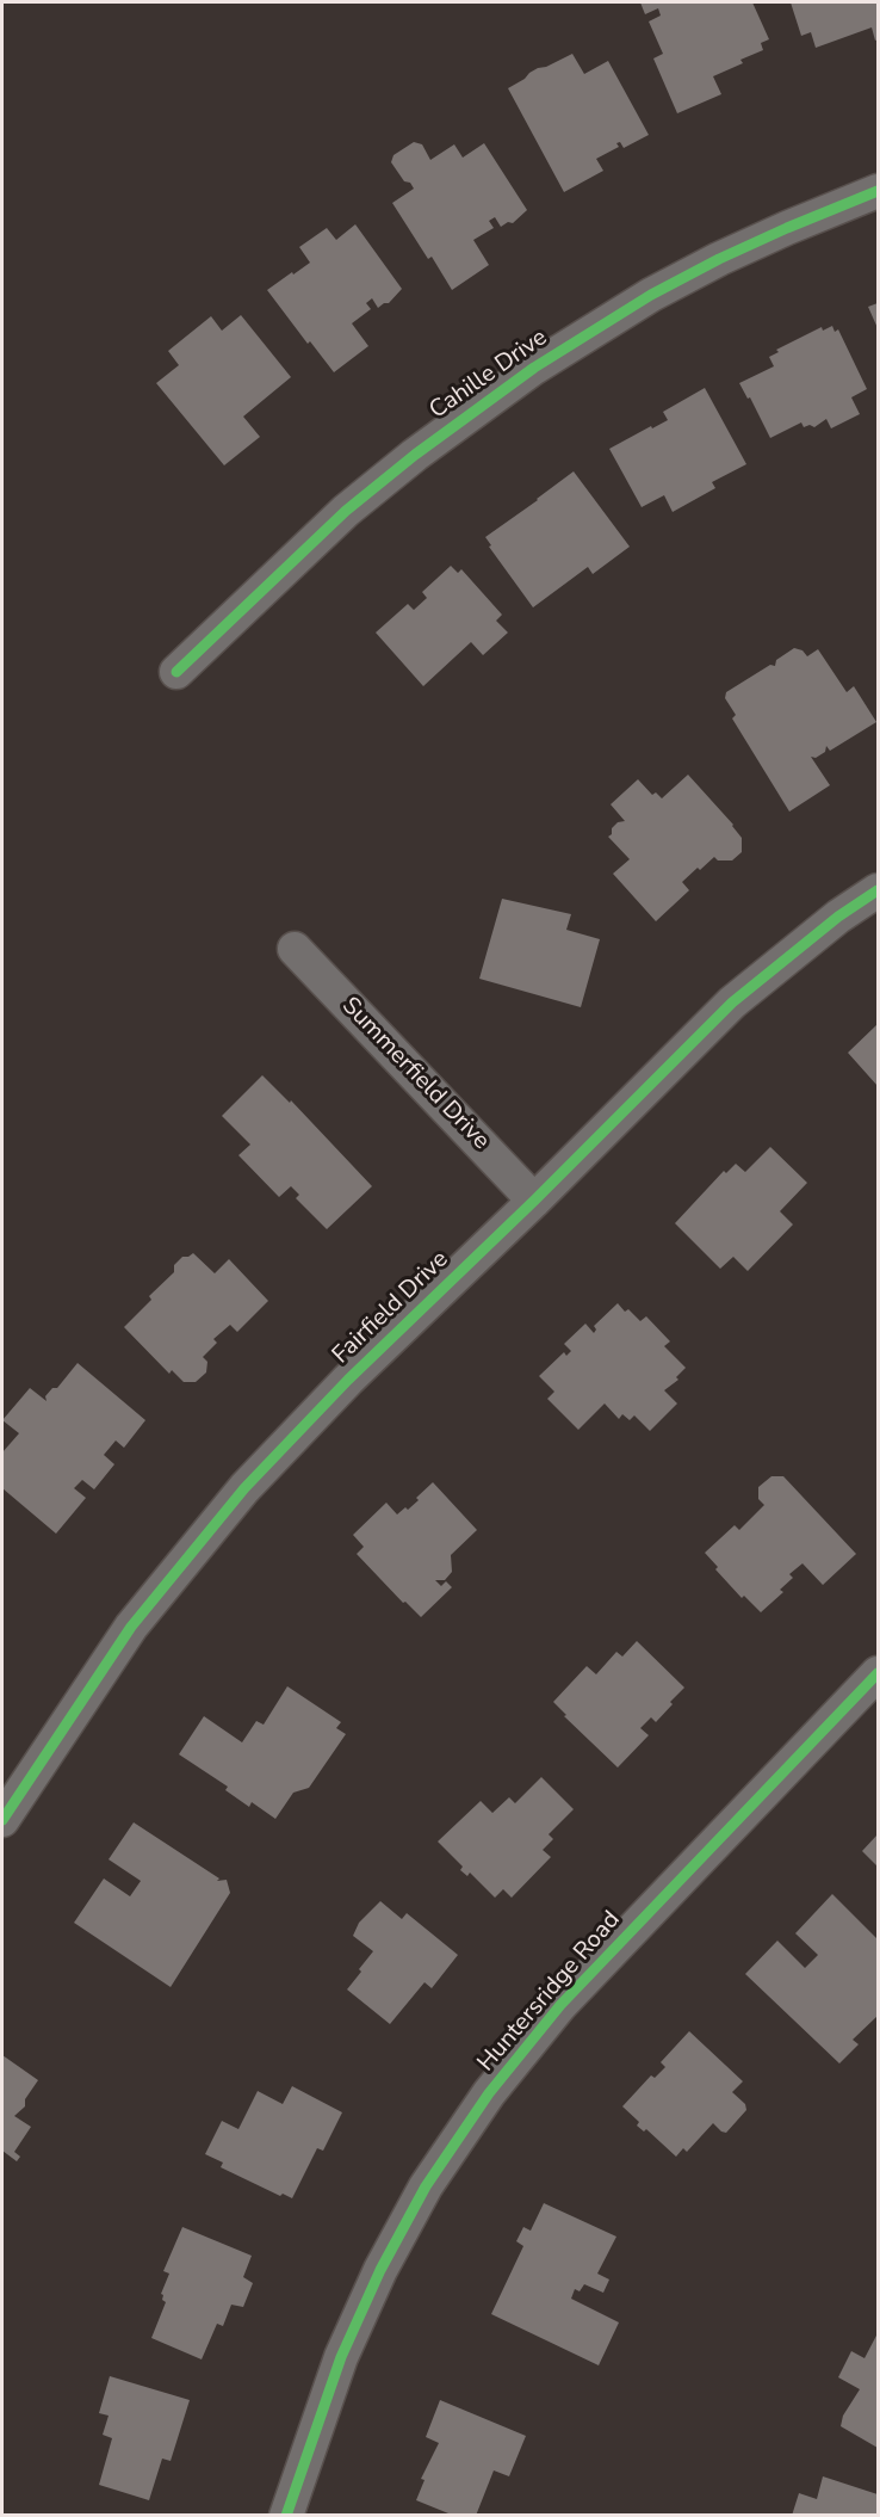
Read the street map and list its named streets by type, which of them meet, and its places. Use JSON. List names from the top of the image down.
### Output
{
  "streets": {
    "street": [
      "Cahille Drive",
      "Summerfield Drive",
      "Fairfield Drive",
      "Huntersridge Road"
    ]
  },
  "crossings": [
    ["Summerfield Drive", "Fairfield Drive"]
  ]
}
